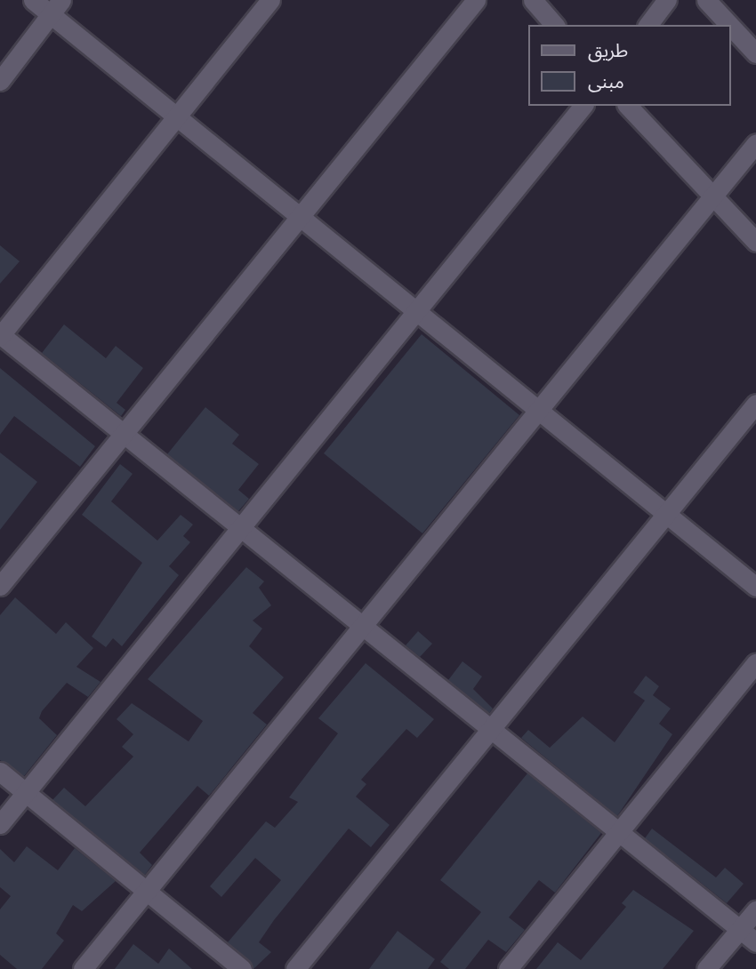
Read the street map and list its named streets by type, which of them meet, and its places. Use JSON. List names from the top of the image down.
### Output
{
  "legend": ["طريق", "مبنى"]
}
